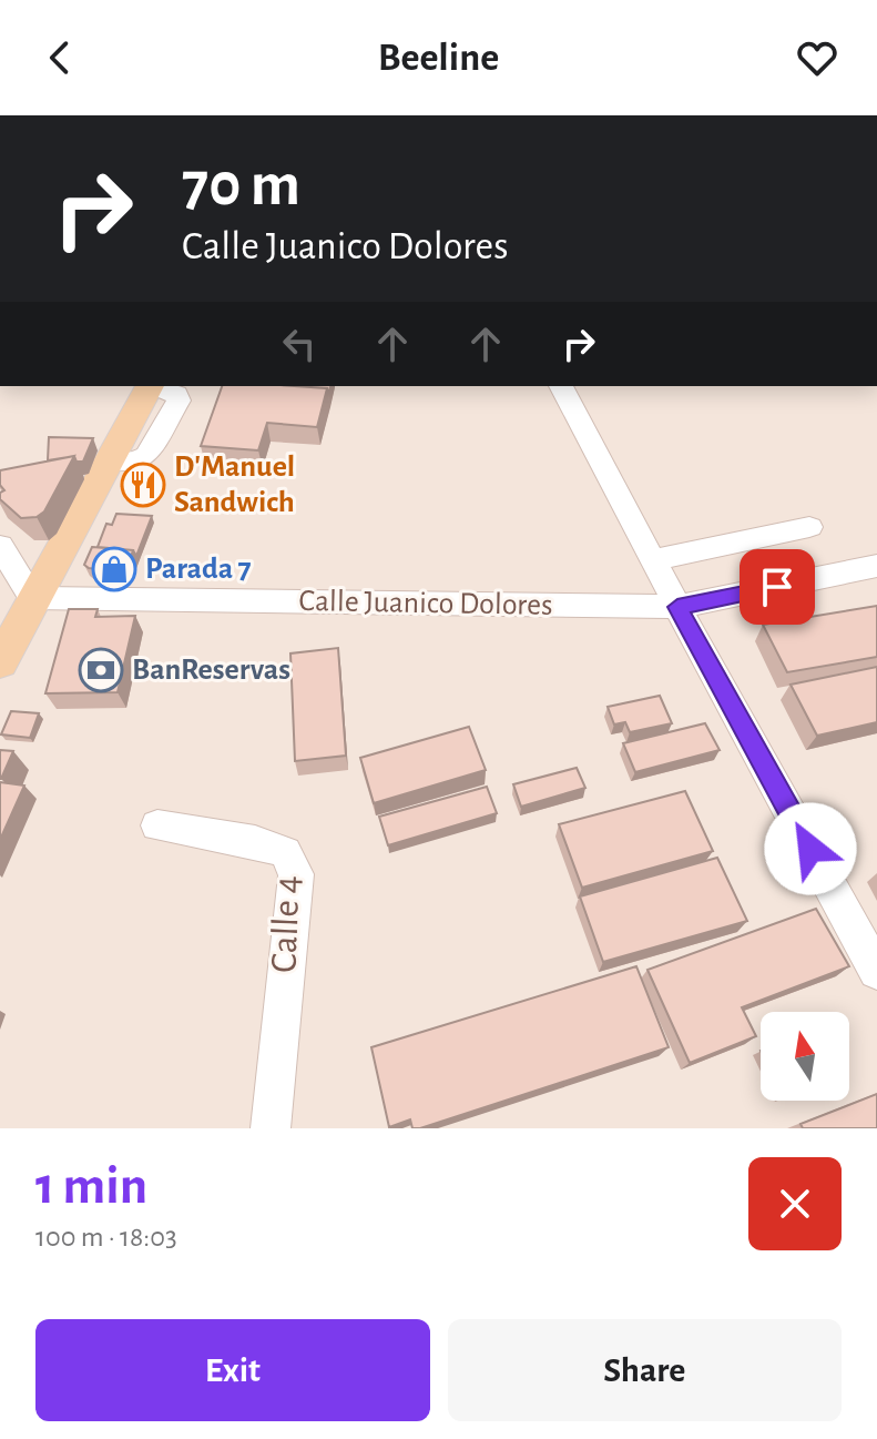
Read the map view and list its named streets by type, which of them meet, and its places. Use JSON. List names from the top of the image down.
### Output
{
  "streets": {
    "street": ["Calle Juanico Dolores", "Calle 4"]
  },
  "places": {
    "restaurant": ["D'Manuel Sandwich"],
    "shop": ["Parada 7"],
    "bank": ["BanReservas"]
  },
  "north": "top",
  "page": {
    "header": "Beeline",
    "turn": ["70 m", "Calle Juanico Dolores"],
    "heading": ["1 min", "100 m · 18:03"],
    "buttons": ["Exit", "Share"]
  }
}
